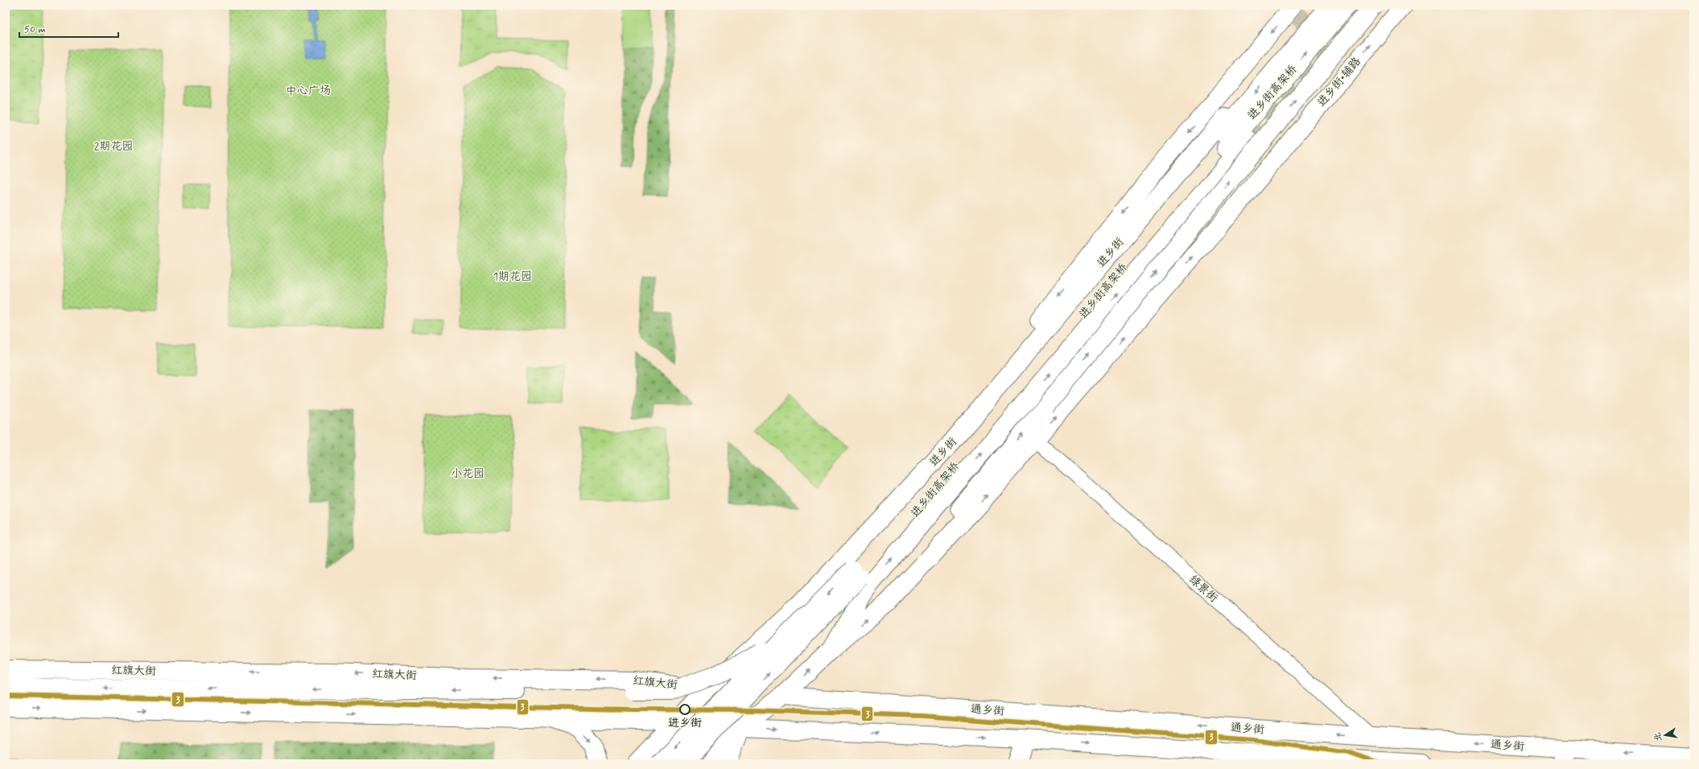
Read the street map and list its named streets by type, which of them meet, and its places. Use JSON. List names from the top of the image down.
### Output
{
  "streets": {
    "main road": [
      "进乡街•辅路",
      "进乡街高架桥",
      "进乡街",
      "红旗大街",
      "通乡街"
    ],
    "street": ["绿景街"]
  },
  "crossings": [
    ["进乡街•辅路", "绿景街"],
    ["进乡街", "红旗大街"],
    ["绿景街", "通乡街"],
    ["红旗大街", "通乡街"]
  ],
  "parks": [
    "中心广场",
    "2期花园",
    "1期花园",
    "小花园"
  ],
  "places": ["进乡街"],
  "lines": ["transit line 3"],
  "scale_bar": "50 m",
  "north": "left"
}
